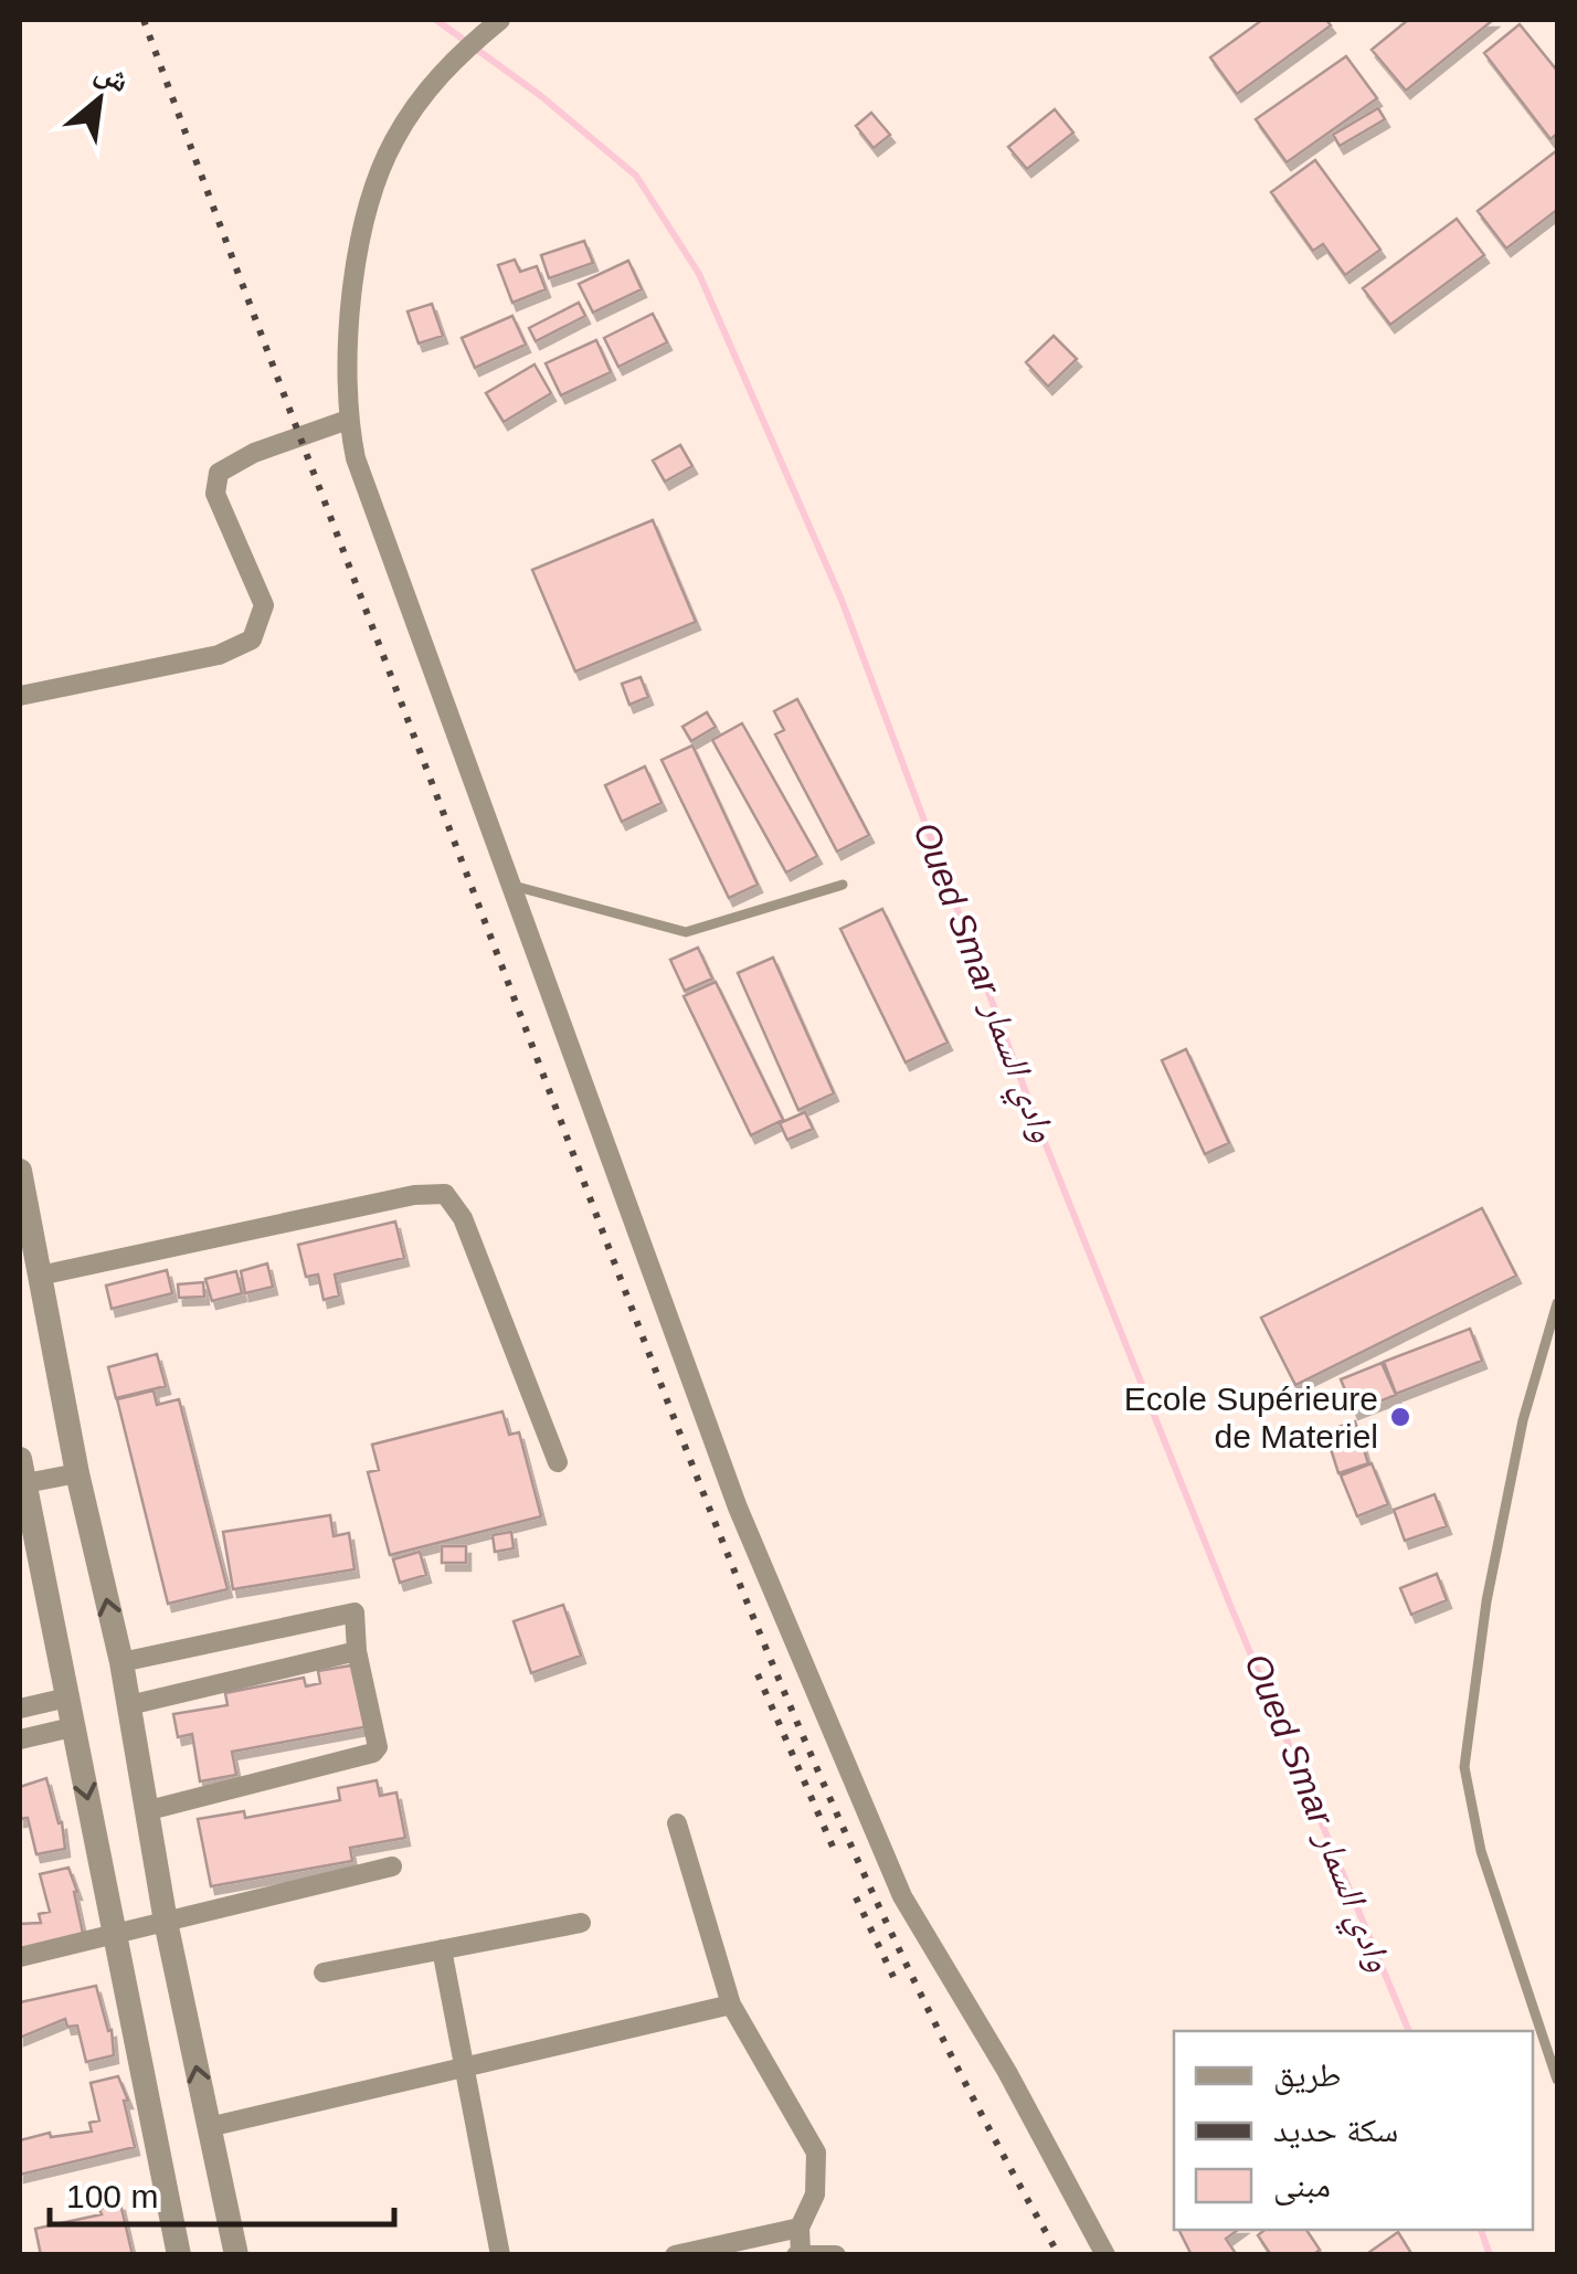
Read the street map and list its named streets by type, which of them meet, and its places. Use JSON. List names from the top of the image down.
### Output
{
  "water": ["Oued Smar وادي السمار"],
  "places": ["Ecole Supérieure de Materiel"],
  "legend": ["طريق", "سكة حديد", "مبنى"],
  "scale_bar": "100 m",
  "north": "top right"
}
